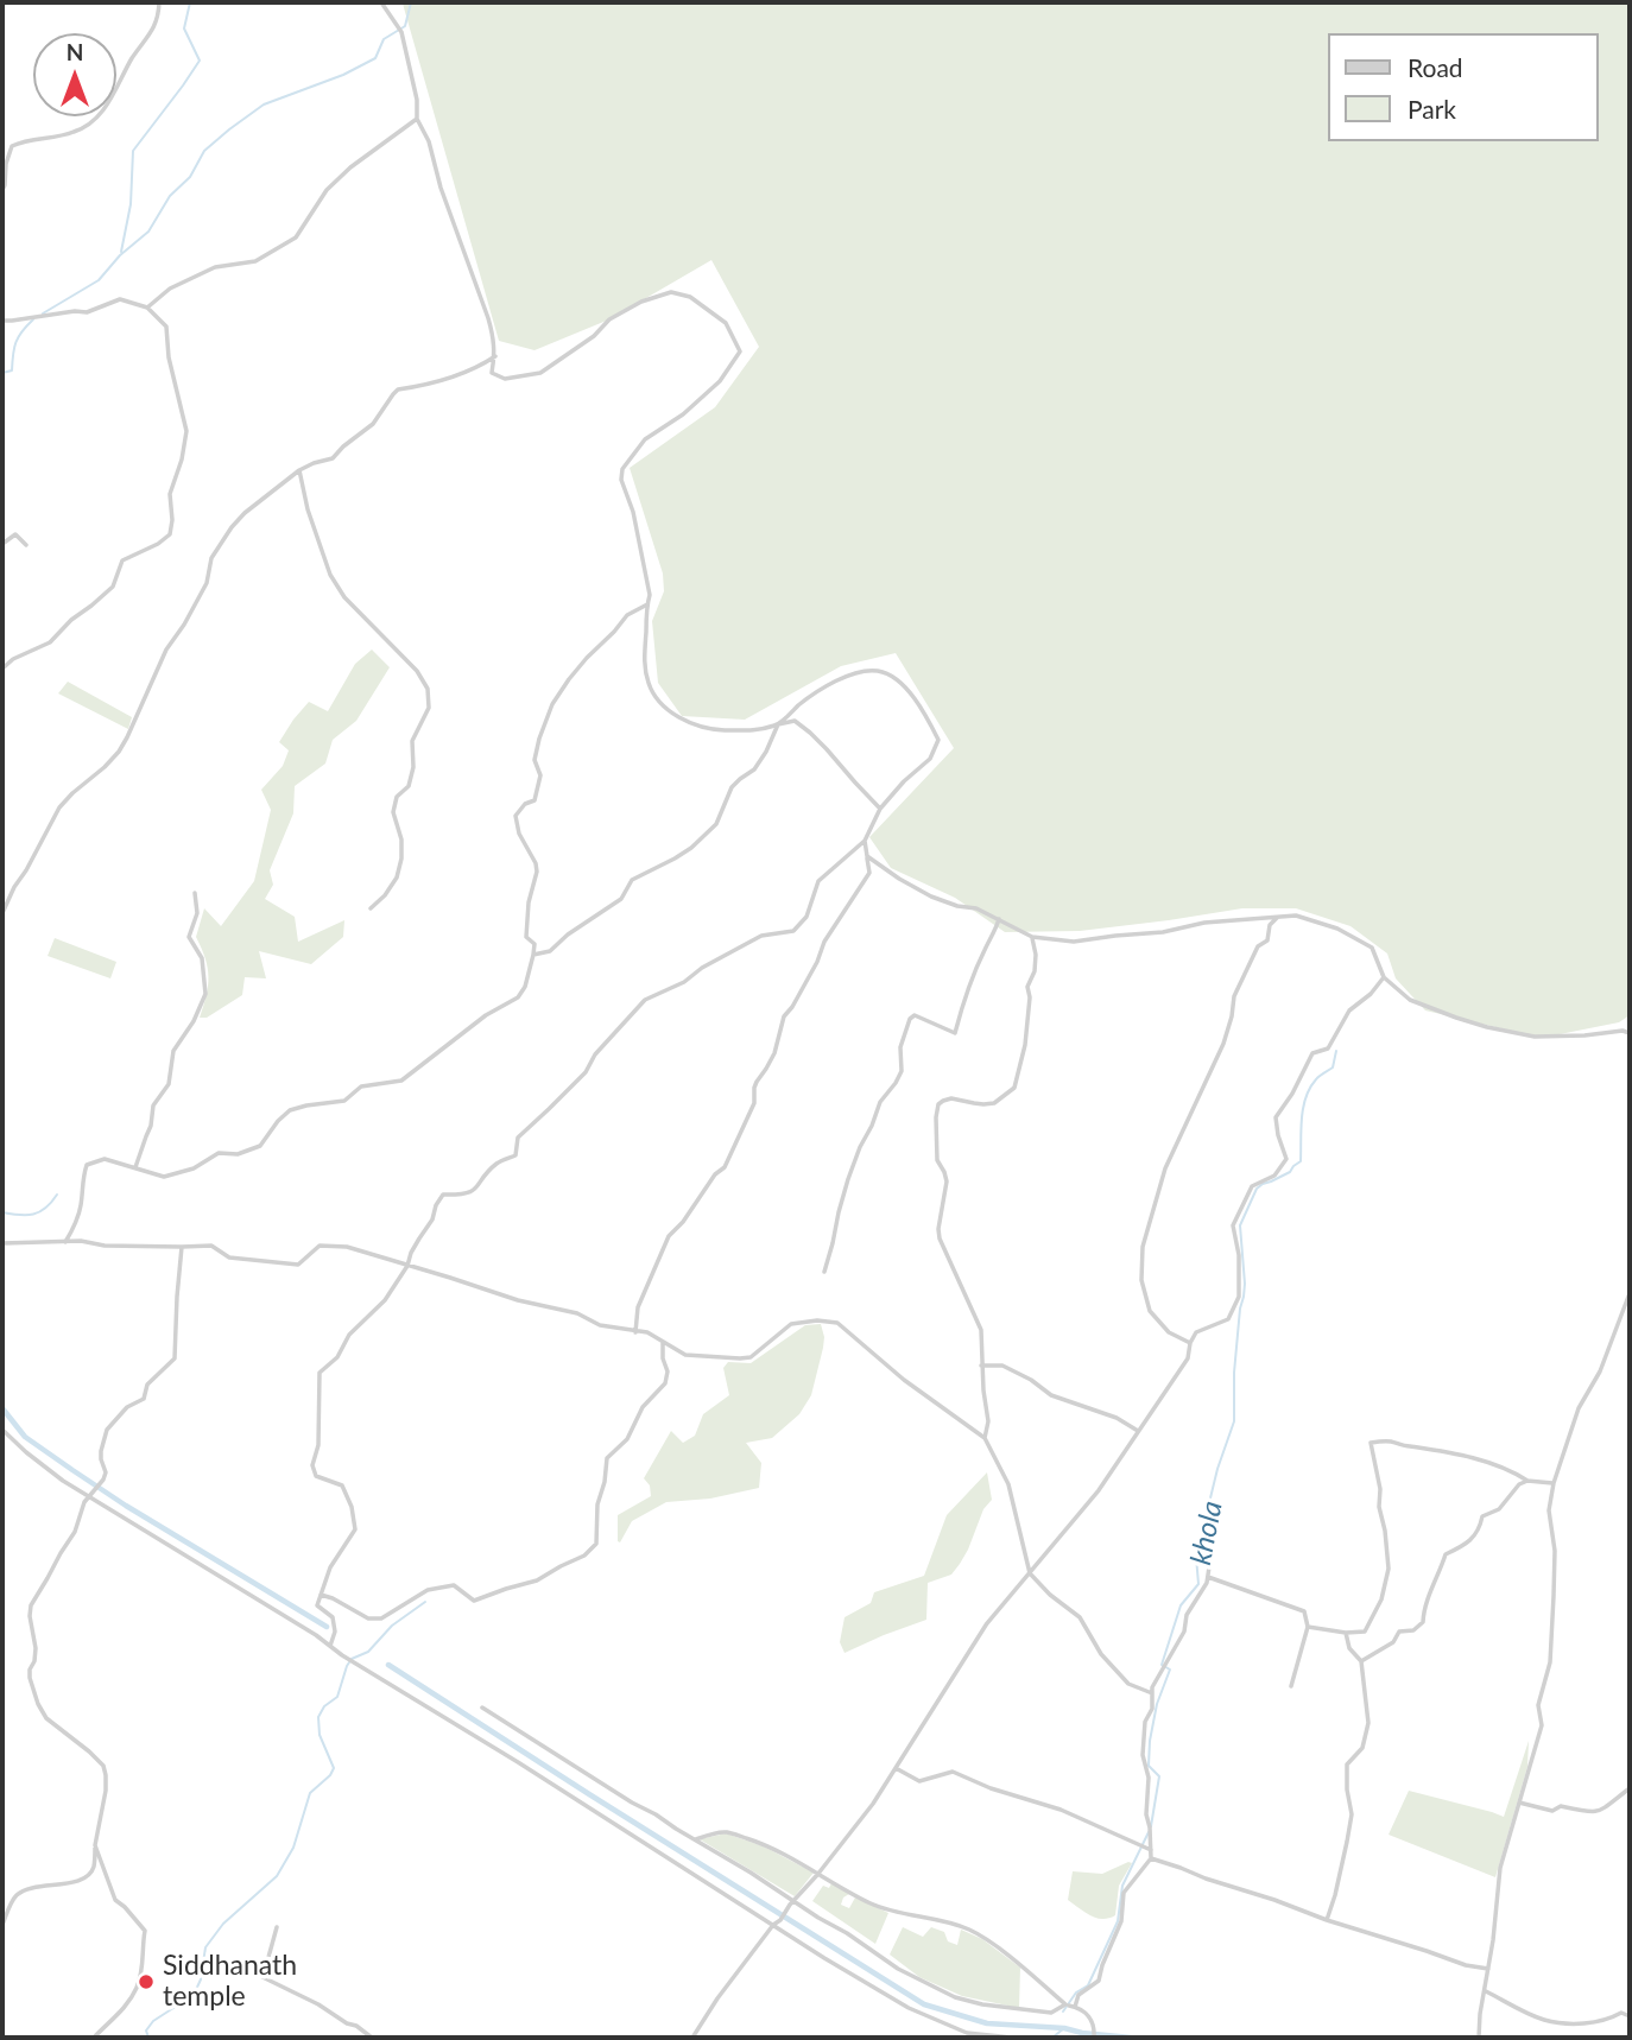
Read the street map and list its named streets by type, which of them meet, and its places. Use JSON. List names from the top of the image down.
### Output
{
  "water": ["khola"],
  "places": ["Siddhanath temple"],
  "legend": ["Road", "Park"],
  "north": "top"
}
